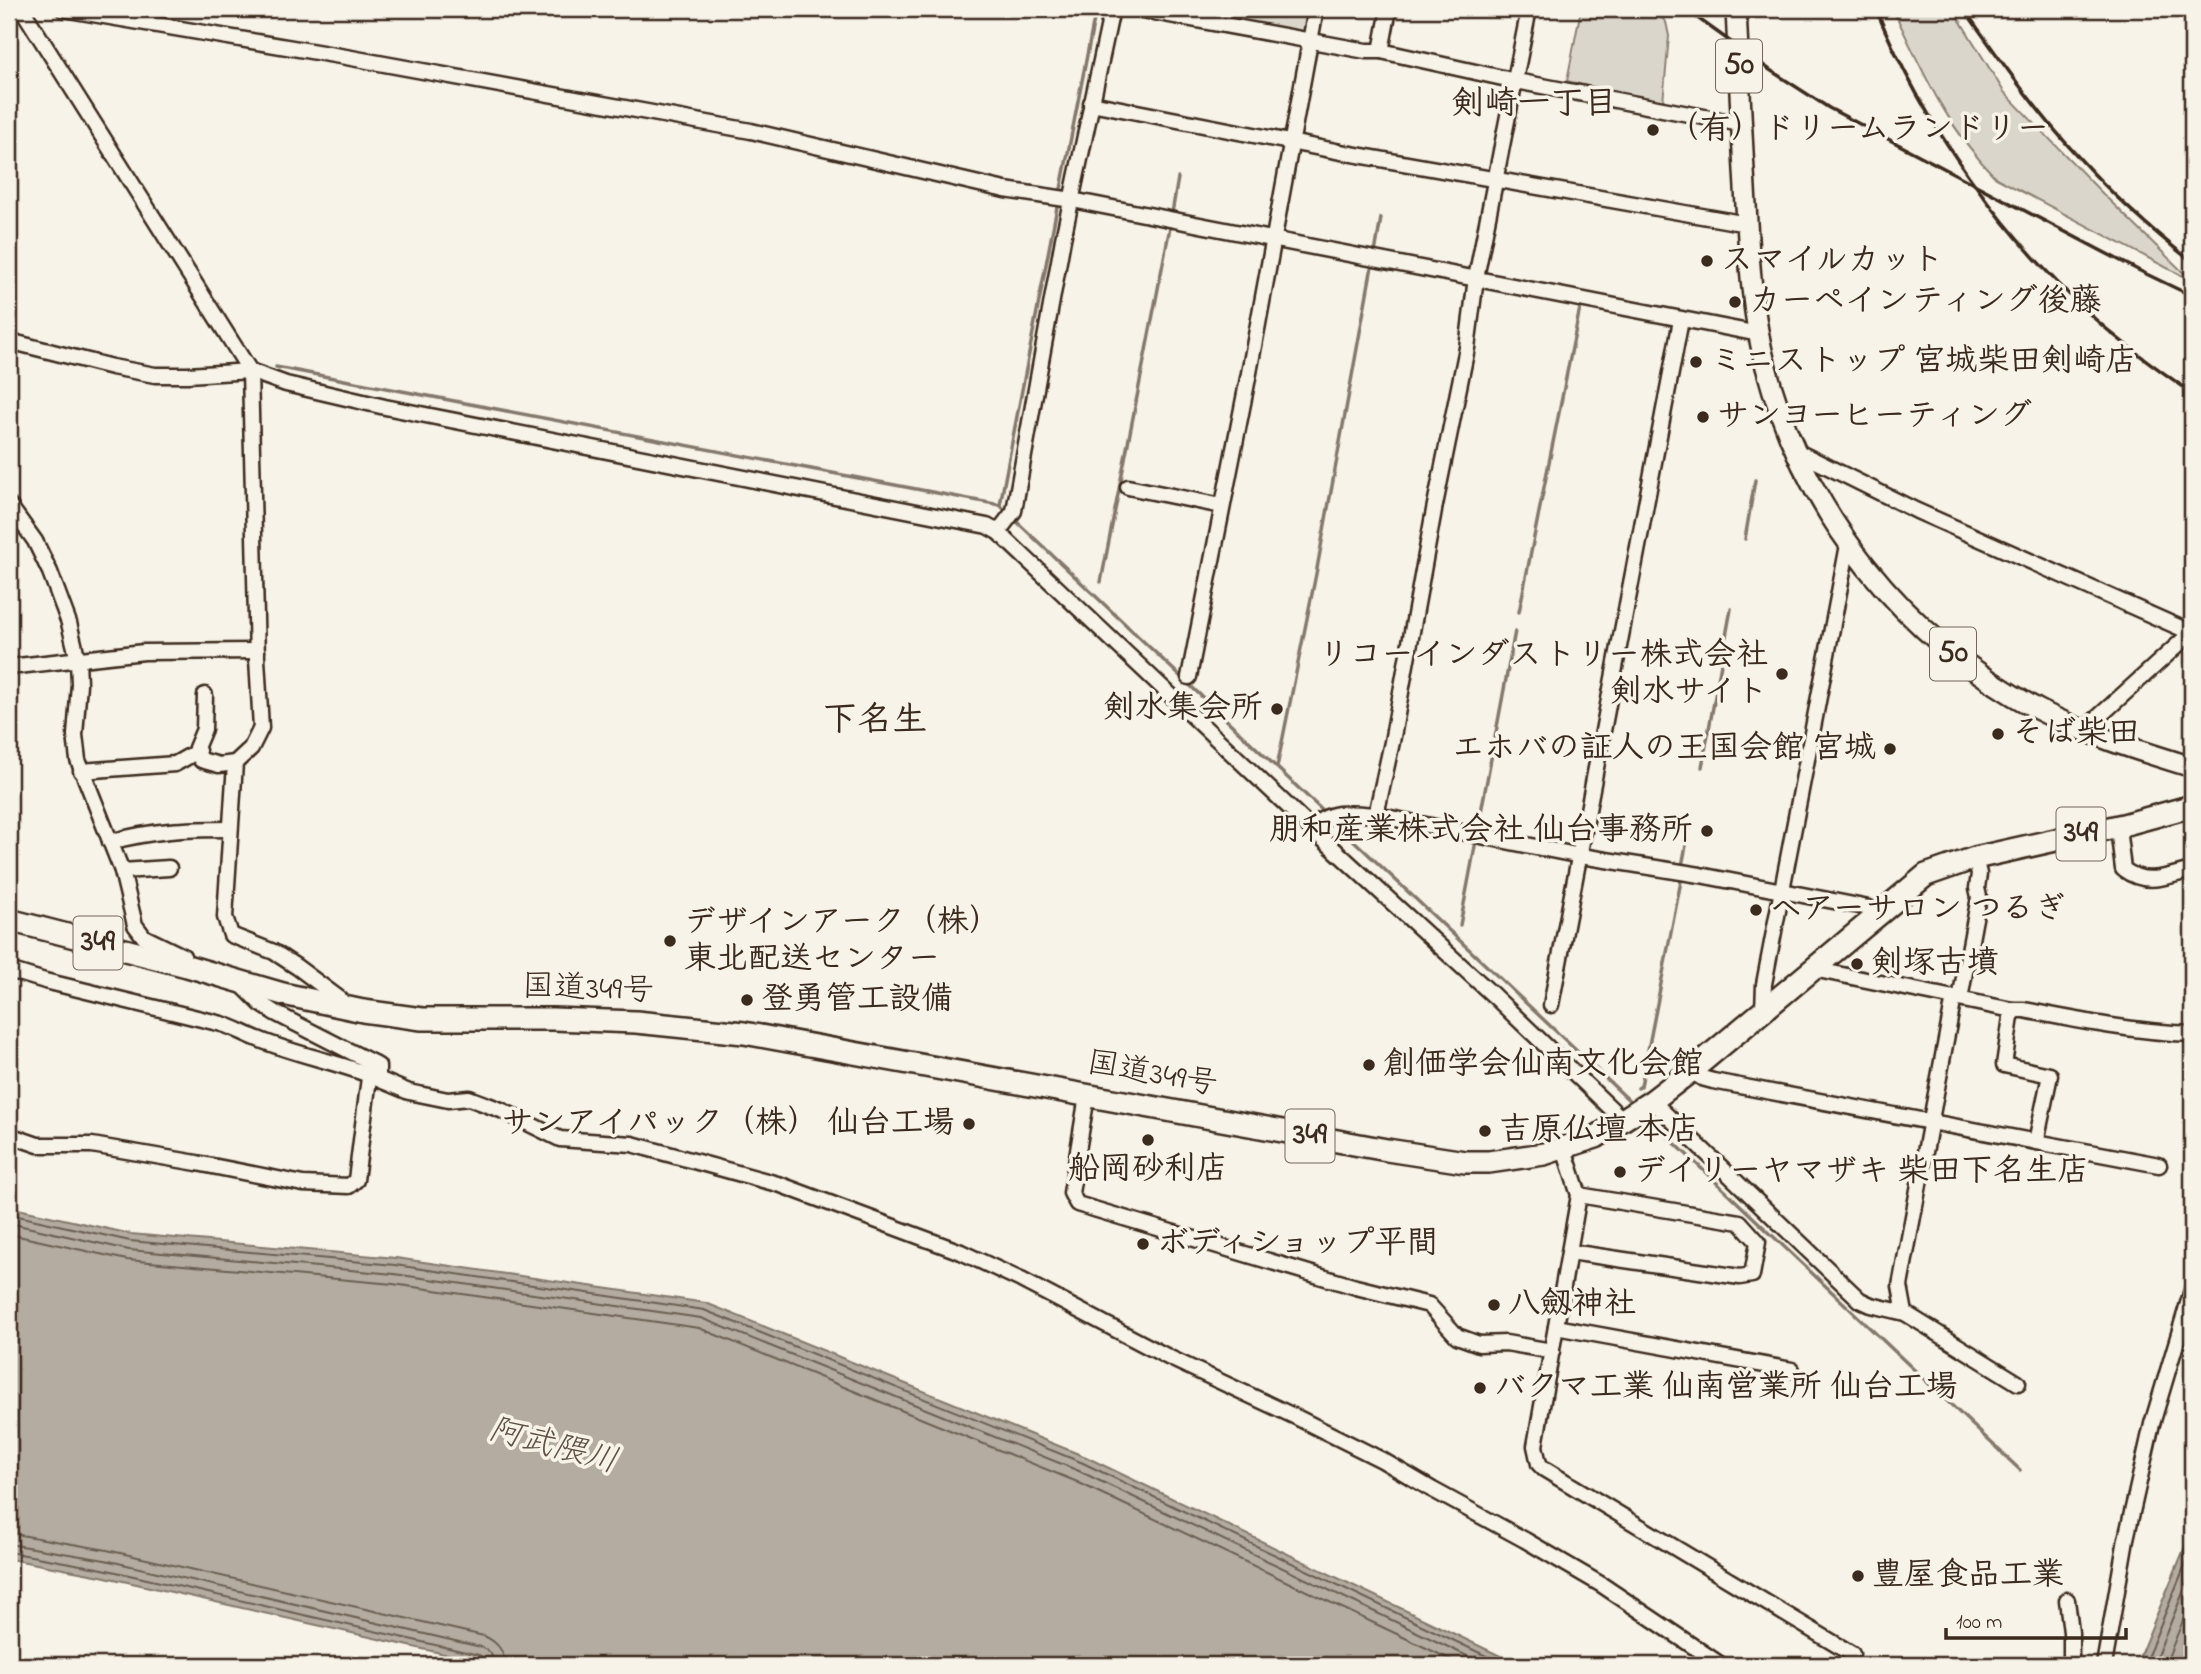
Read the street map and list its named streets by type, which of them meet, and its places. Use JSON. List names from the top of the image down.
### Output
{
  "streets": {
    "highway": ["349", "国道349号"],
    "main road": ["50"]
  },
  "districts": ["剣崎一丁目", "下名生"],
  "water": ["阿武隈川"],
  "places": [
    "（有）ドリームランドリー",
    "スマイルカット",
    "カーペインティング後藤",
    "ミニストップ 宮城柴田剣崎店",
    "サンヨーヒーティング",
    "リコーインダストリー株式会社 剣水サイト",
    "剣水集会所",
    "そば柴田",
    "エホバの証人の王国会館 宮城",
    "朋和産業株式会社 仙台事務所",
    "ヘアーサロン つるぎ",
    "デザインアーク（株） 東北配送センター",
    "剣塚古墳",
    "登勇管工設備",
    "創価学会仙南文化会館",
    "サンアイパック（株） 仙台工場",
    "吉原仏壇 本店",
    "船岡砂利店",
    "デイリーヤマザキ 柴田下名生店",
    "ボディショップ平間",
    "八劔神社",
    "バクマ工業 仙南営業所 仙台工場",
    "豊屋食品工業"
  ],
  "scale_bar": "100 m"
}
